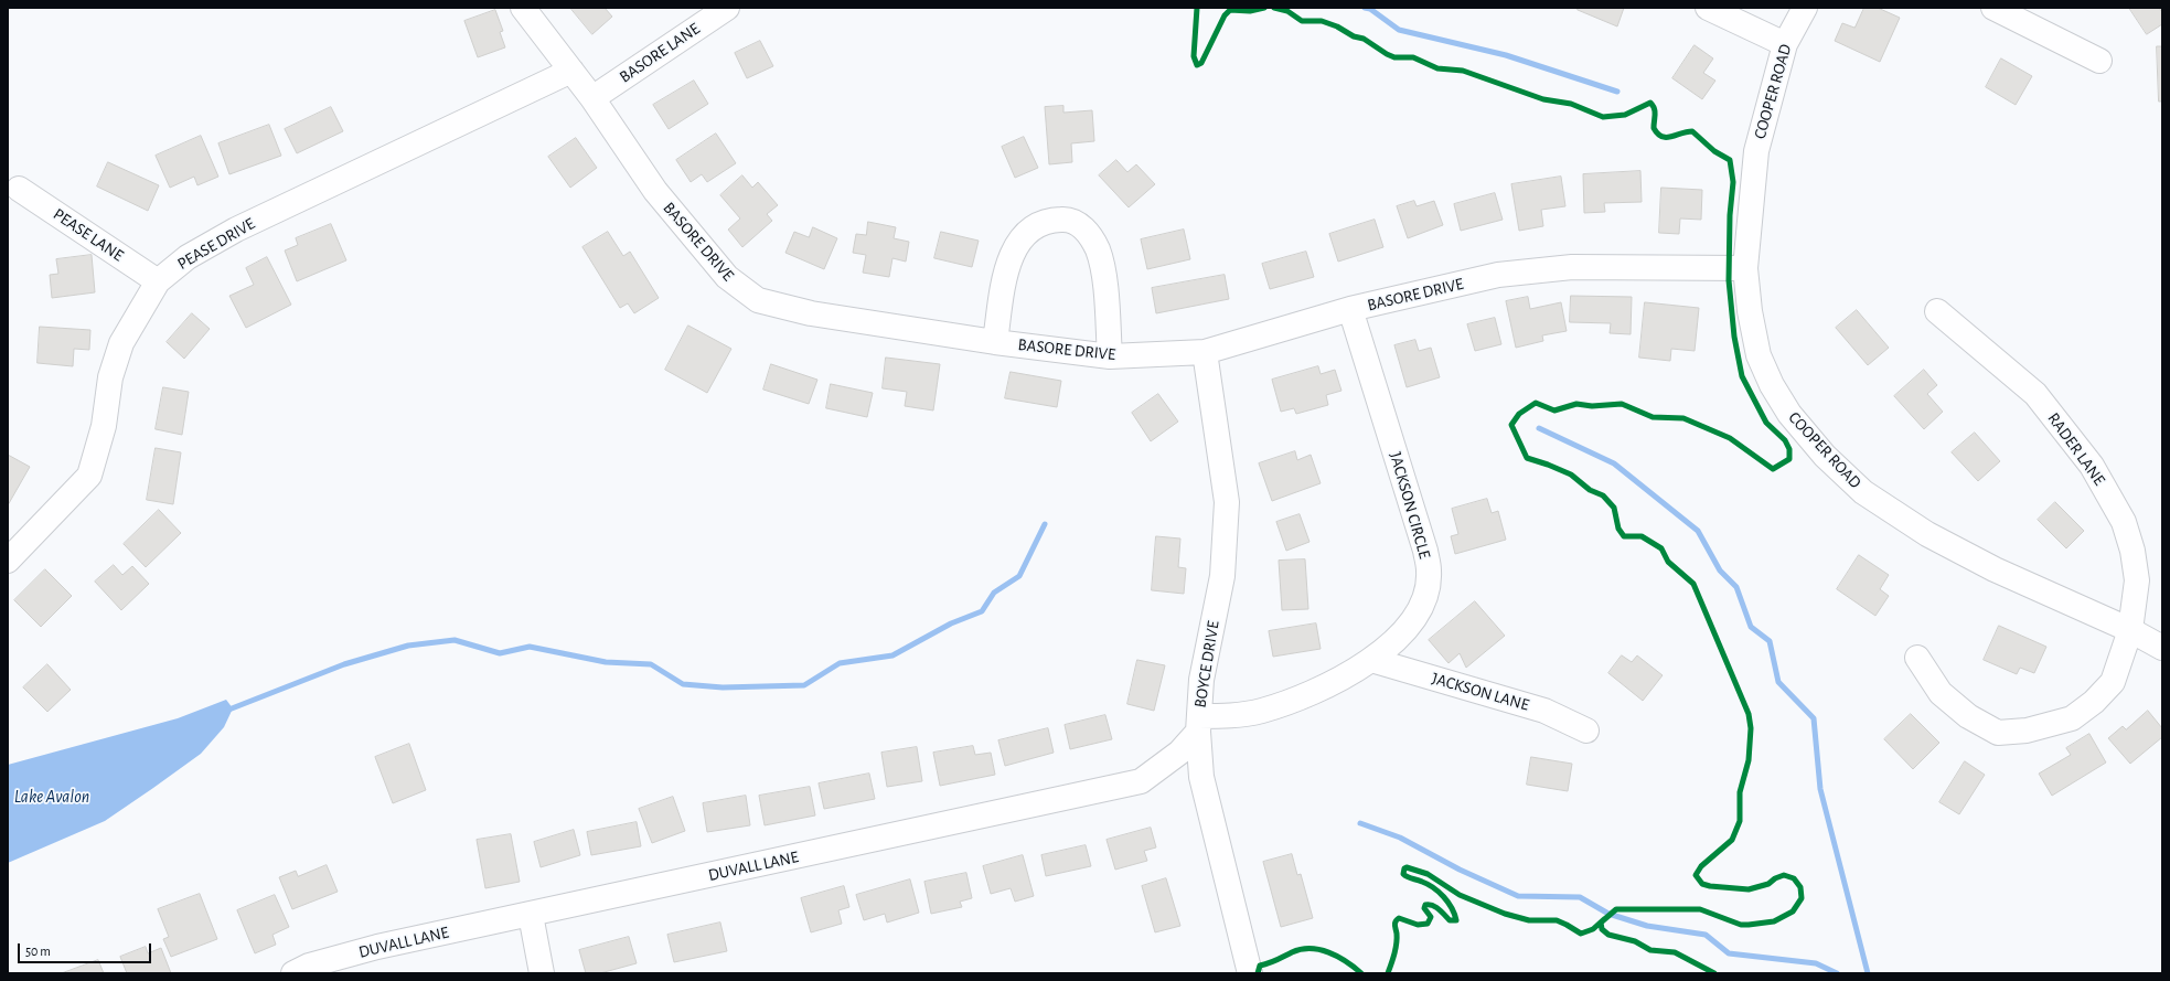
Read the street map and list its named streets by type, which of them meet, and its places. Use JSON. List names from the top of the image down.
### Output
{
  "streets": {
    "street": [
      "BASORE LANE",
      "COOPER ROAD",
      "PEASE LANE",
      "BASORE DRIVE",
      "PEASE DRIVE",
      "RADER LANE",
      "JACKSON CIRCLE",
      "BOYCE DRIVE",
      "JACKSON LANE",
      "DUVALL LANE"
    ]
  },
  "crossings": [
    ["BASORE LANE", "BASORE DRIVE"],
    ["COOPER ROAD", "BASORE DRIVE"],
    ["COOPER ROAD", "RADER LANE"],
    ["PEASE LANE", "PEASE DRIVE"],
    ["BASORE DRIVE", "PEASE DRIVE"],
    ["BASORE DRIVE", "JACKSON CIRCLE"],
    ["BASORE DRIVE", "BOYCE DRIVE"],
    ["JACKSON CIRCLE", "BOYCE DRIVE"],
    ["JACKSON CIRCLE", "JACKSON LANE"],
    ["JACKSON CIRCLE", "DUVALL LANE"],
    ["BOYCE DRIVE", "DUVALL LANE"]
  ],
  "water": ["Lake Avalon"],
  "scale_bar": "50 m"
}
